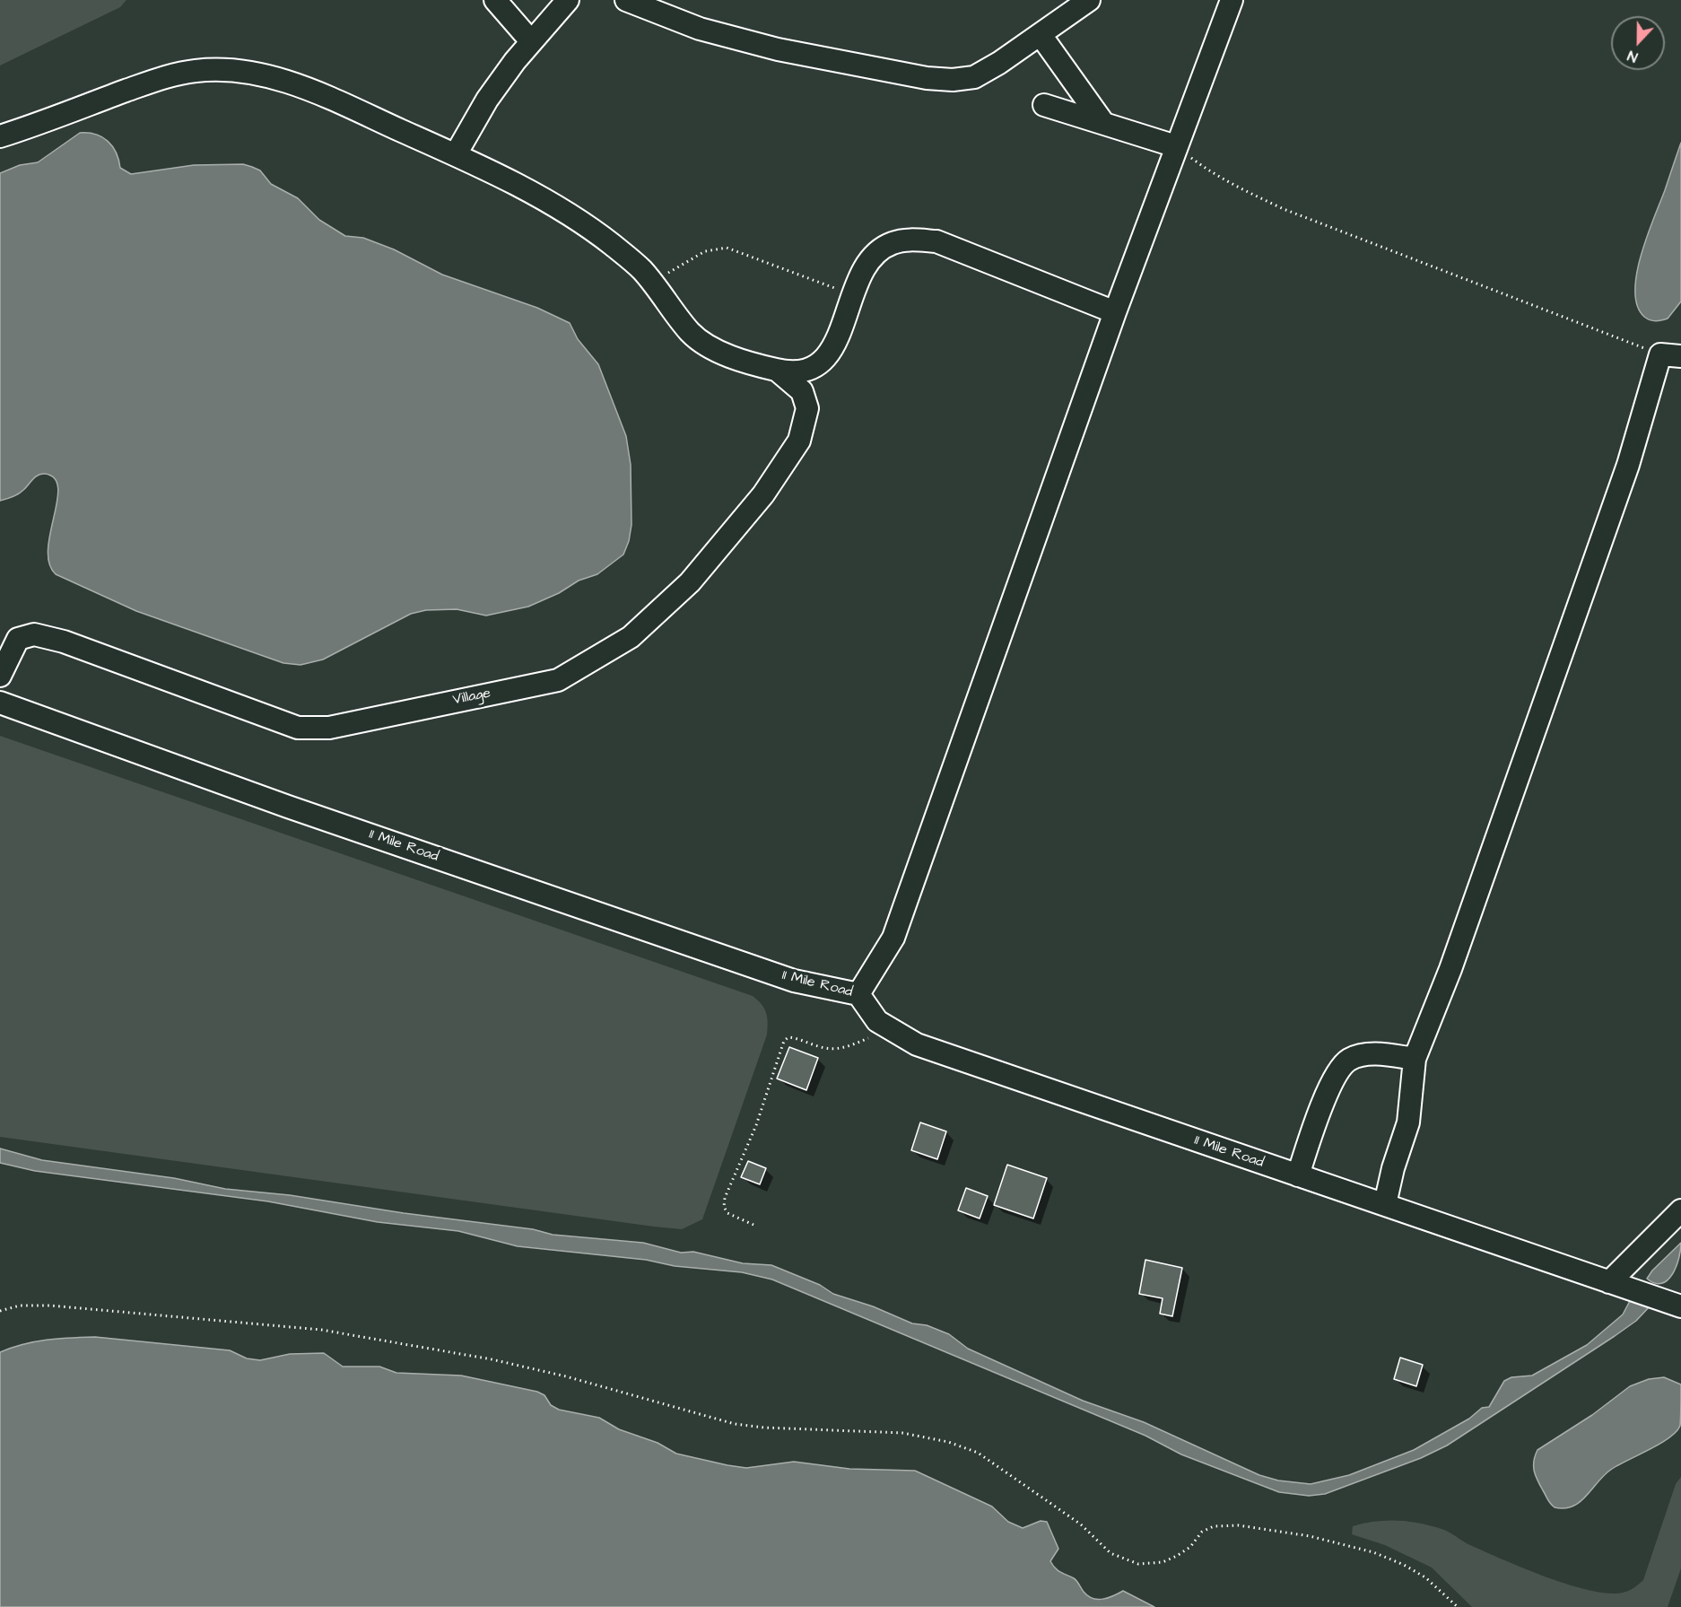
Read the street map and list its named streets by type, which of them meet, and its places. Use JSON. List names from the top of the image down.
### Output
{
  "streets": {
    "street": ["Village", "11 Mile Road"]
  },
  "north": "bottom"
}
